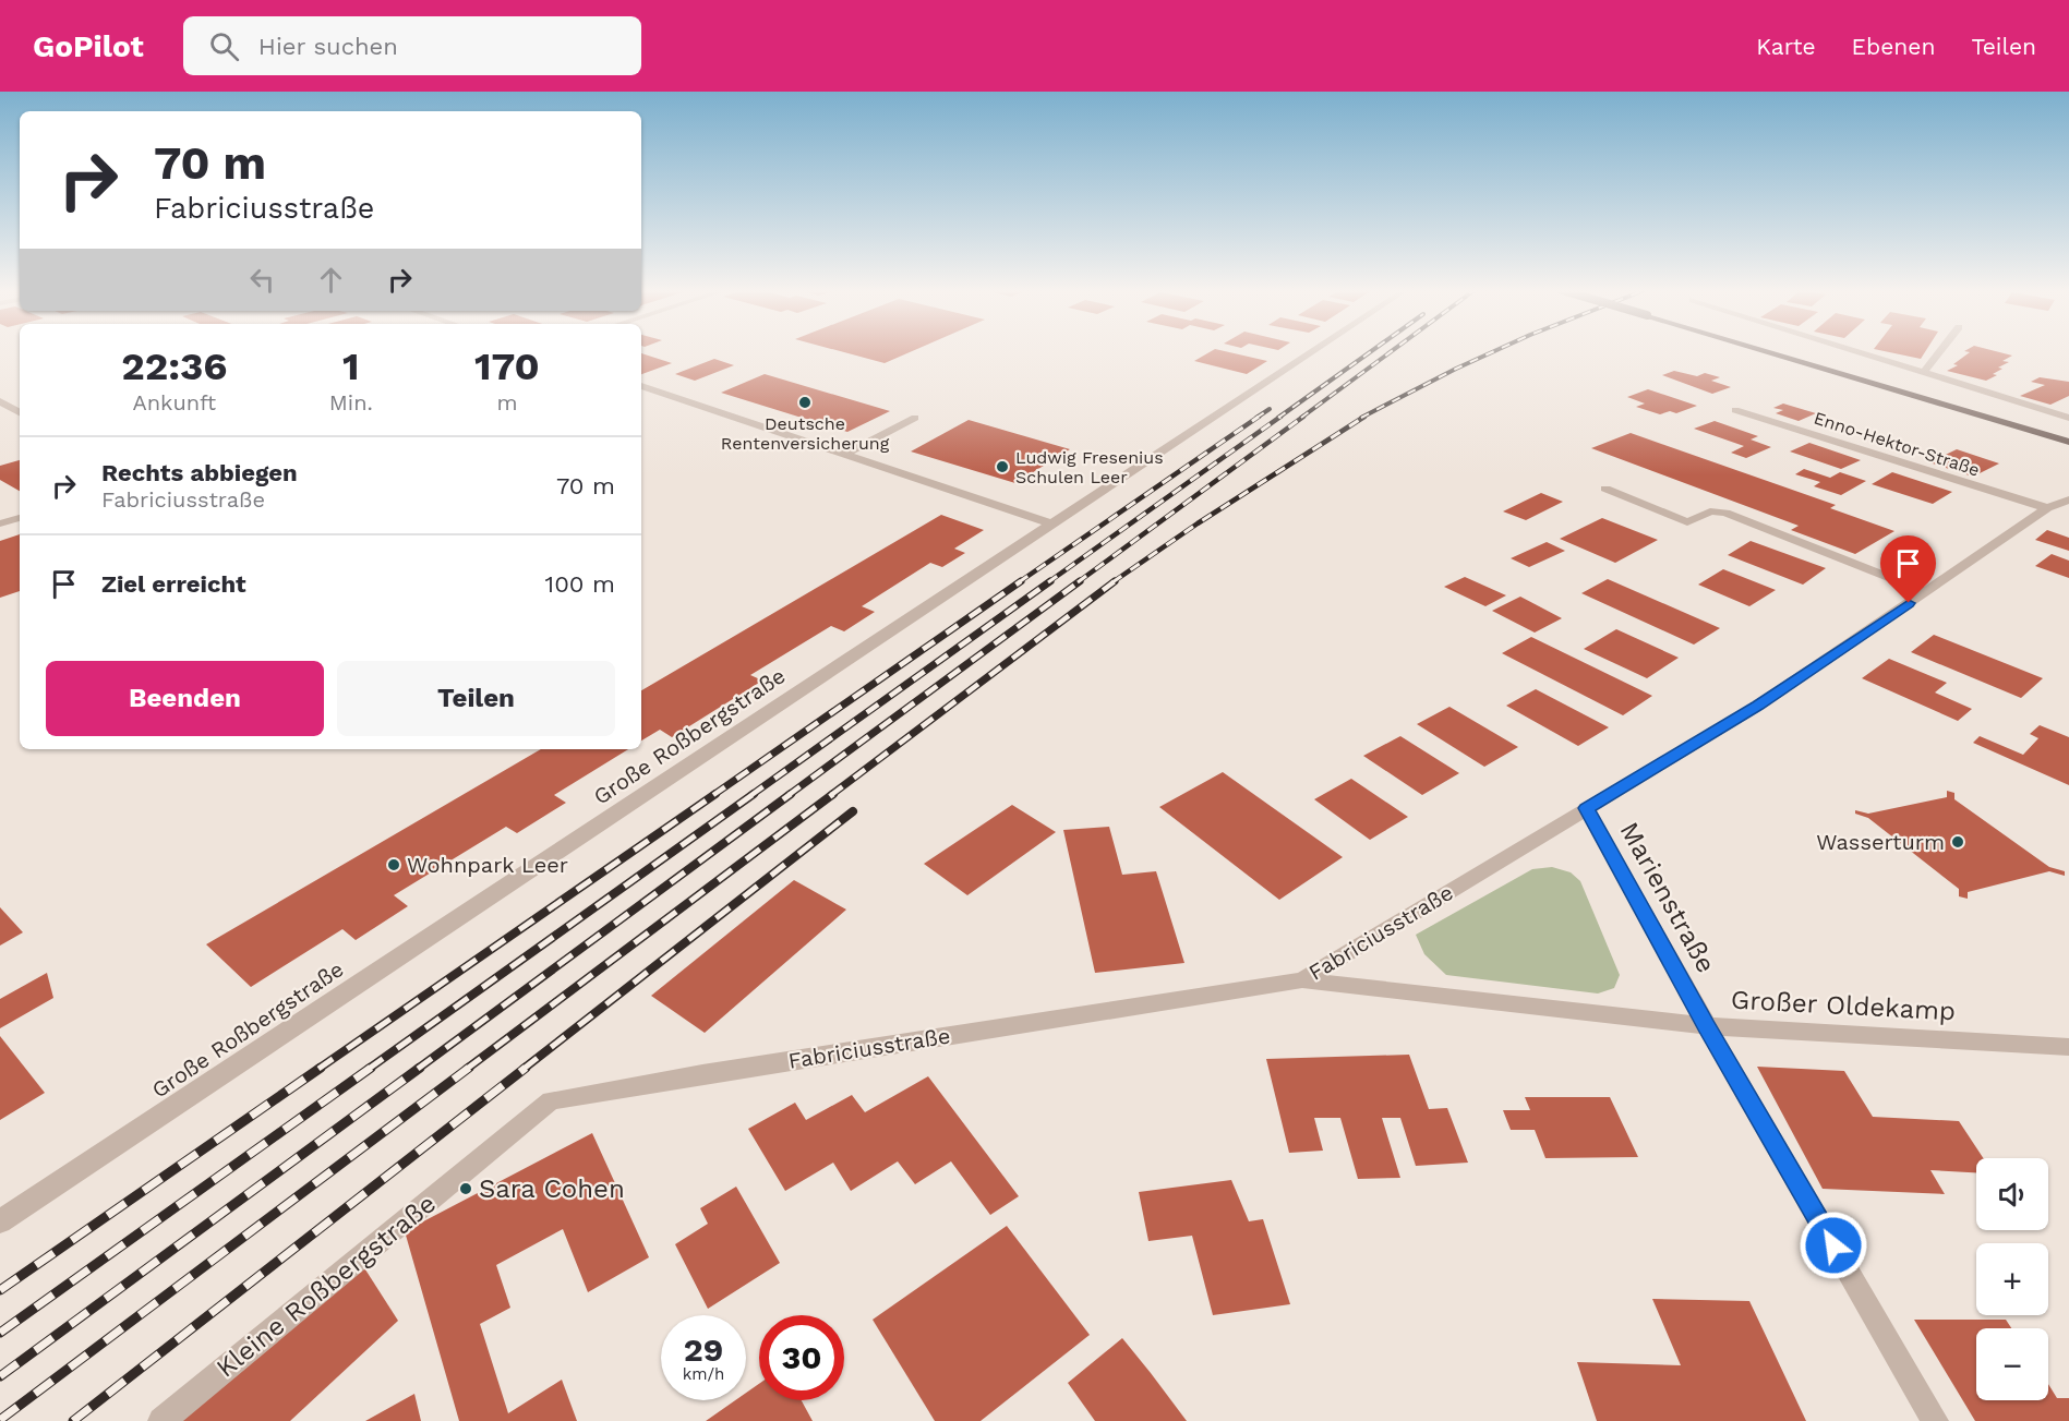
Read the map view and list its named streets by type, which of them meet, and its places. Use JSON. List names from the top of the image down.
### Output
{
  "streets": {
    "street": [
      "Enno-Hektor-Straße",
      "Große Roßbergstraße",
      "Marienstraße",
      "Fabriciusstraße",
      "Großer Oldekamp",
      "Kleine Roßbergstraße"
    ]
  },
  "crossings": [
    ["Enno-Hektor-Straße", "Fabriciusstraße"],
    ["Marienstraße", "Fabriciusstraße"],
    ["Marienstraße", "Großer Oldekamp"],
    ["Fabriciusstraße", "Großer Oldekamp"],
    ["Fabriciusstraße", "Kleine Roßbergstraße"]
  ],
  "places": [
    "Deutsche Rentenversicherung",
    "Ludwig Fresenius Schulen Leer",
    "Wasserturm",
    "Wohnpark Leer",
    "Sara Cohen"
  ],
  "page": {
    "header": "GoPilot",
    "search": "Hier suchen",
    "nav": ["Karte", "Ebenen", "Teilen"],
    "turn": ["70 m", "Fabriciusstraße"],
    "eta": [
      "22:36",
      "Ankunft",
      "1",
      "Min.",
      "170",
      "m"
    ],
    "list": [
      {
        "name": "Rechts abbiegen",
        "note": "Fabriciusstraße",
        "value": "70 m"
      },
      {
        "name": "Ziel erreicht",
        "value": "100 m"
      }
    ],
    "buttons": ["Beenden", "Teilen"],
    "map_buttons": ["+", "−"],
    "speed": "29 km/h",
    "limit": "30"
  }
}
